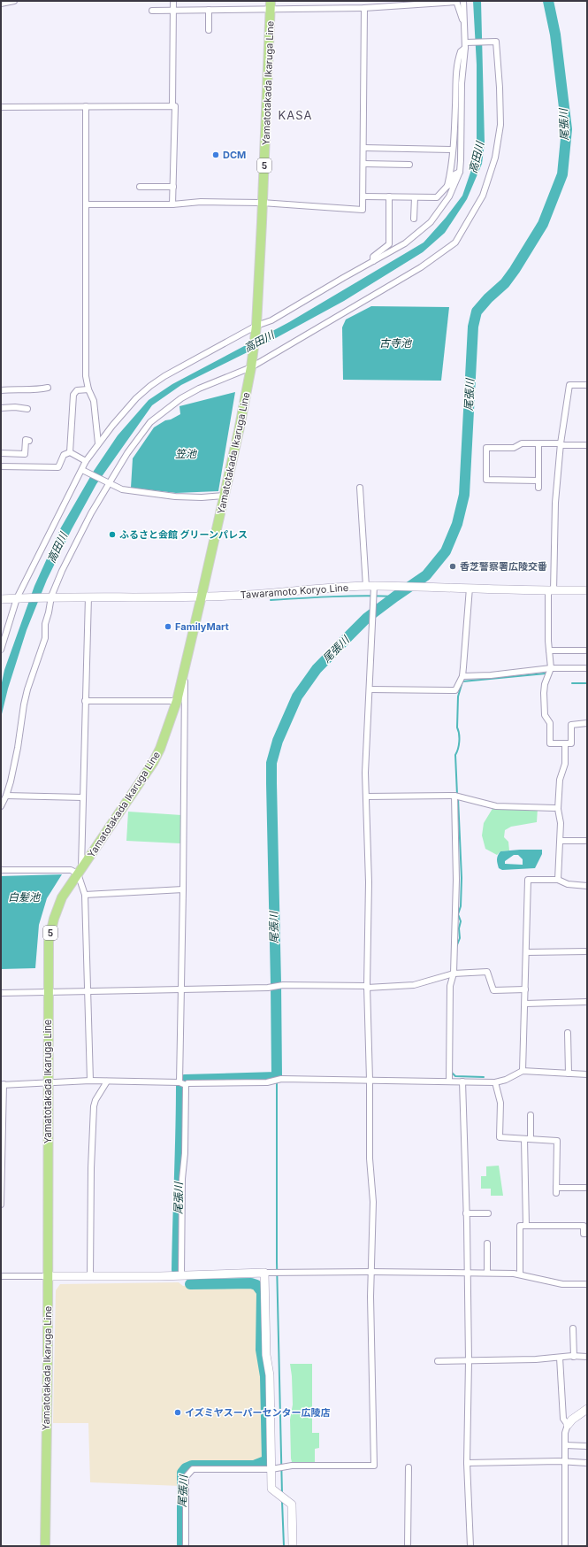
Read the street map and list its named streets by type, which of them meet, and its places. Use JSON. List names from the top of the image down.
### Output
{
  "streets": {
    "main road": ["Yamatotakada Ikaruga Line", "5", "Tawaramoto Koryo Line"]
  },
  "crossings": [
    ["Yamatotakada Ikaruga Line", "Tawaramoto Koryo Line"]
  ],
  "districts": ["KASA"],
  "water": [
    "尾張川",
    "高田川",
    "古寺池",
    "笠池",
    "白髪池"
  ],
  "places": [
    "DCM",
    "ふるさと会館 グリーンパレス",
    "香芝警察署広陵交番",
    "FamilyMart",
    "イズミヤスーパーセンター広陵店"
  ]
}
